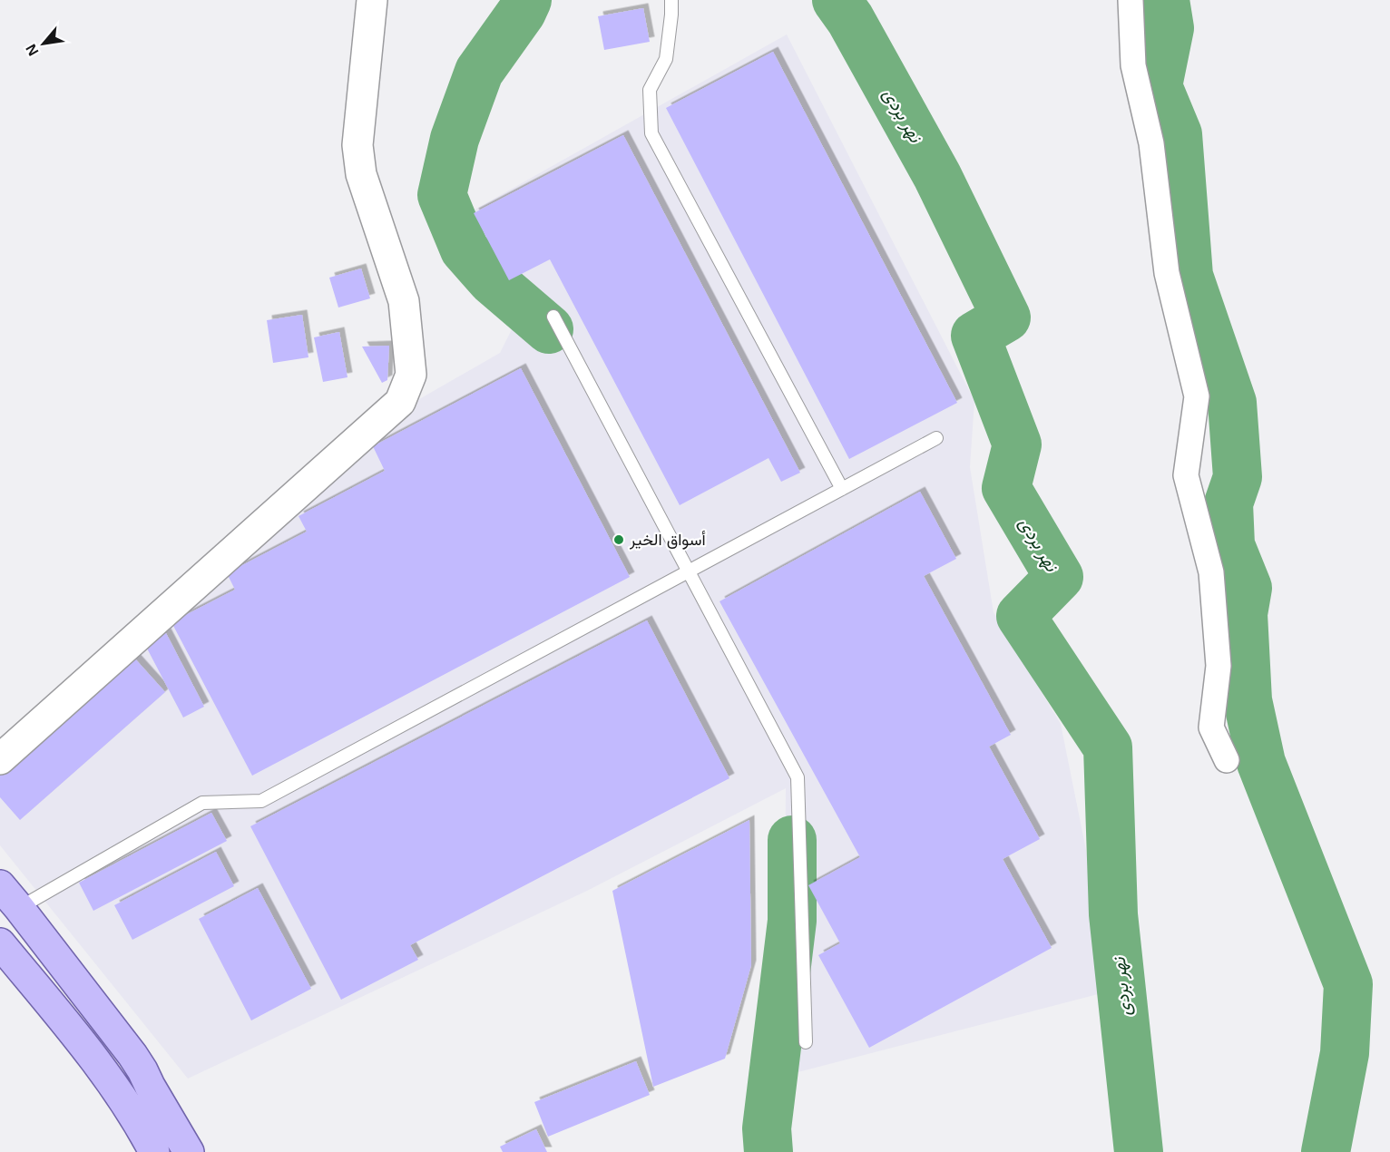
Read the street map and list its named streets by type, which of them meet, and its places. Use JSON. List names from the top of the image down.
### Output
{
  "water": ["نهر بردى"],
  "places": ["أسواق الخير"],
  "north": "bottom left"
}
